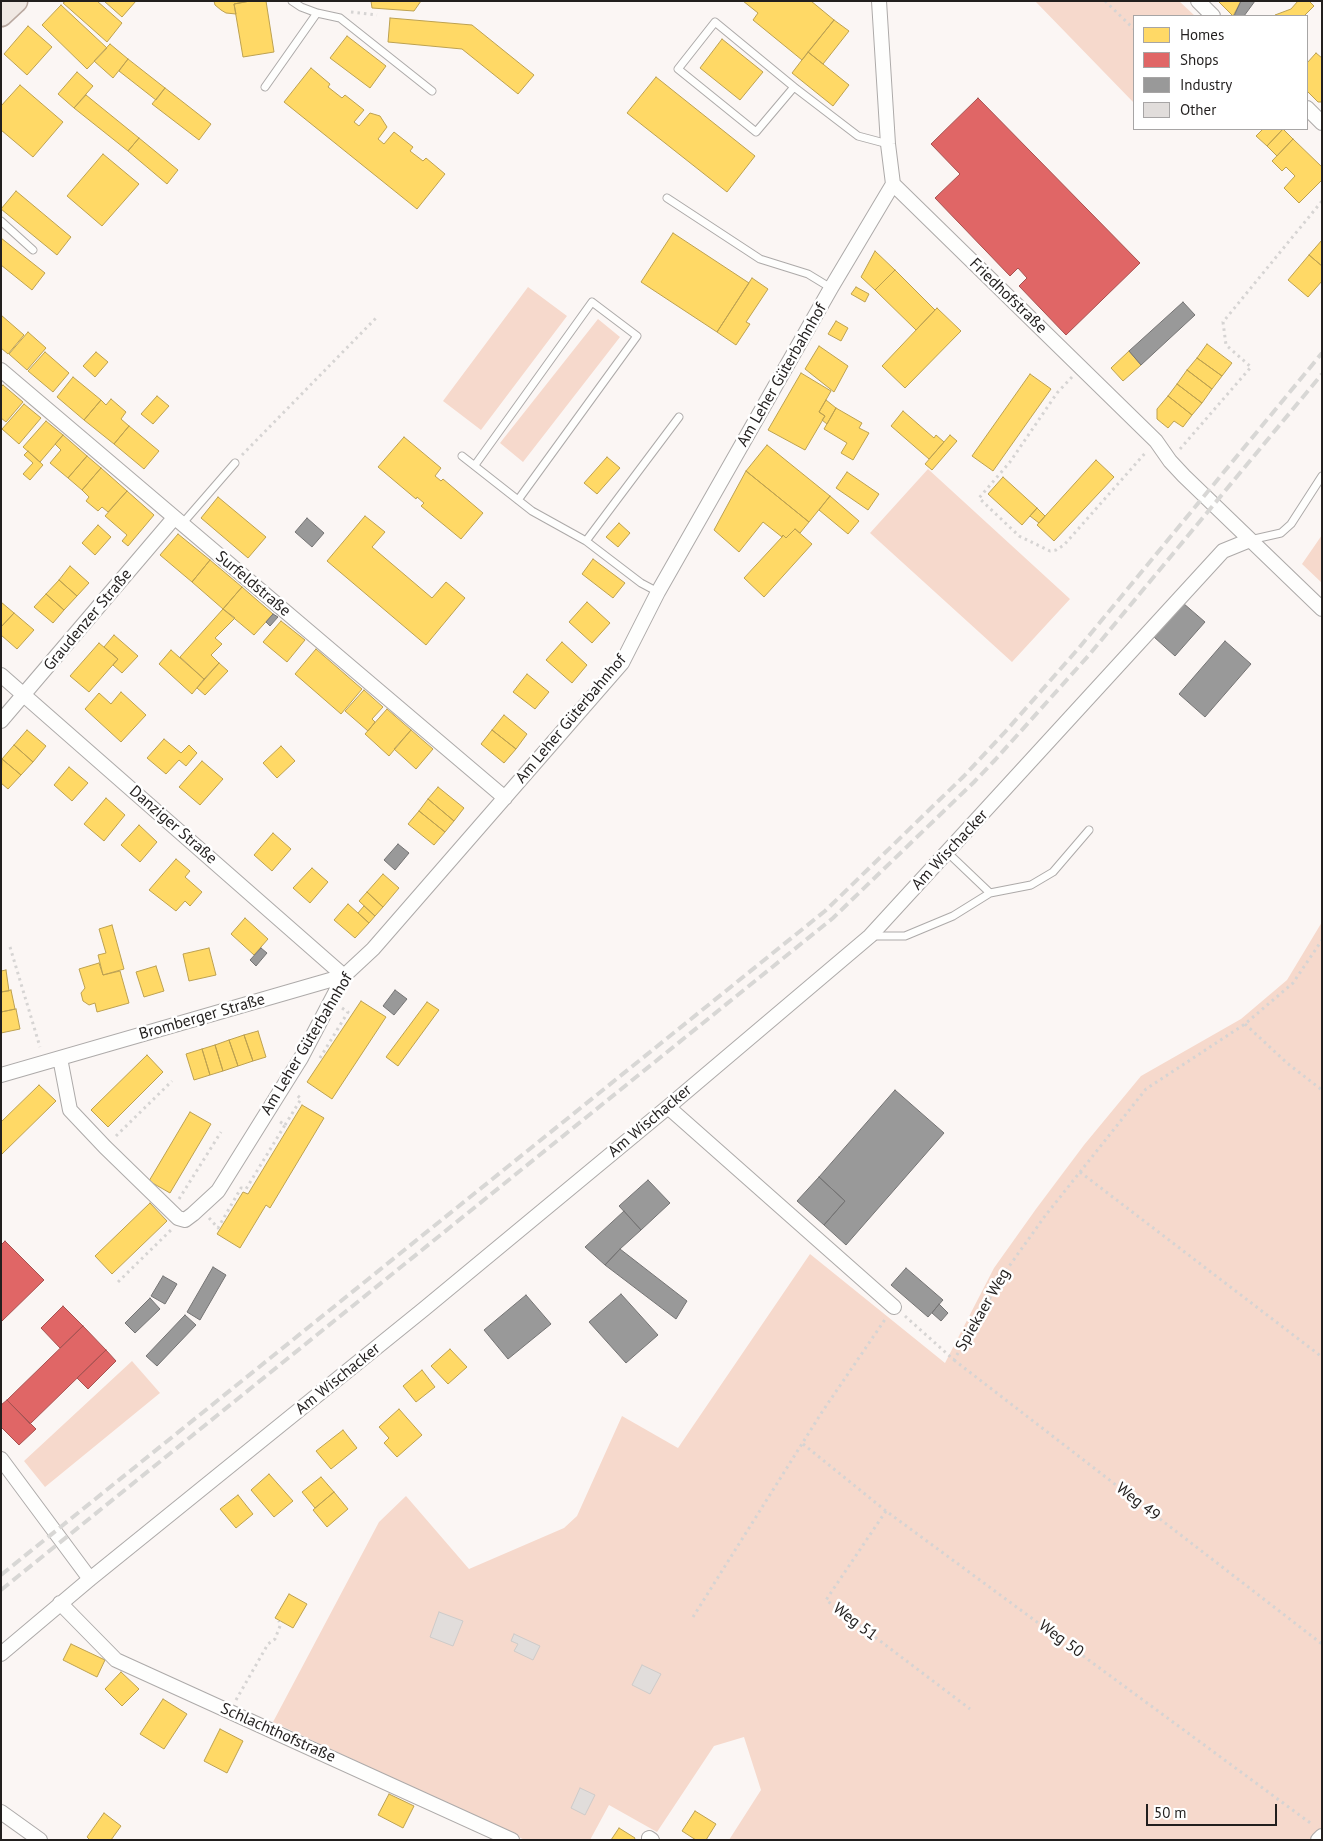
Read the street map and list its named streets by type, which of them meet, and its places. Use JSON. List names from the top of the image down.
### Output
{
  "streets": {
    "street": [
      "Friedhofstraße",
      "Am Leher Güterbahnhof",
      "Surfeldstraße",
      "Graudenzer Straße",
      "Danziger Straße",
      "Am Wischacker",
      "Bromberger Straße",
      "Schlachthofstraße"
    ],
    "path": [
      "Spiekaer Weg",
      "Weg 49",
      "Weg 51",
      "Weg 50"
    ]
  },
  "crossings": [
    ["Friedhofstraße", "Am Leher Güterbahnhof"],
    ["Friedhofstraße", "Am Wischacker"],
    ["Am Leher Güterbahnhof", "Surfeldstraße"],
    ["Am Leher Güterbahnhof", "Danziger Straße"],
    ["Am Leher Güterbahnhof", "Bromberger Straße"],
    ["Surfeldstraße", "Graudenzer Straße"],
    ["Graudenzer Straße", "Danziger Straße"],
    ["Danziger Straße", "Bromberger Straße"],
    ["Am Wischacker", "Schlachthofstraße"],
    ["Spiekaer Weg", "Weg 49"],
    ["Weg 51", "Weg 50"]
  ],
  "legend": [
    "Homes",
    "Shops",
    "Industry",
    "Other"
  ],
  "scale_bar": "50 m"
}
